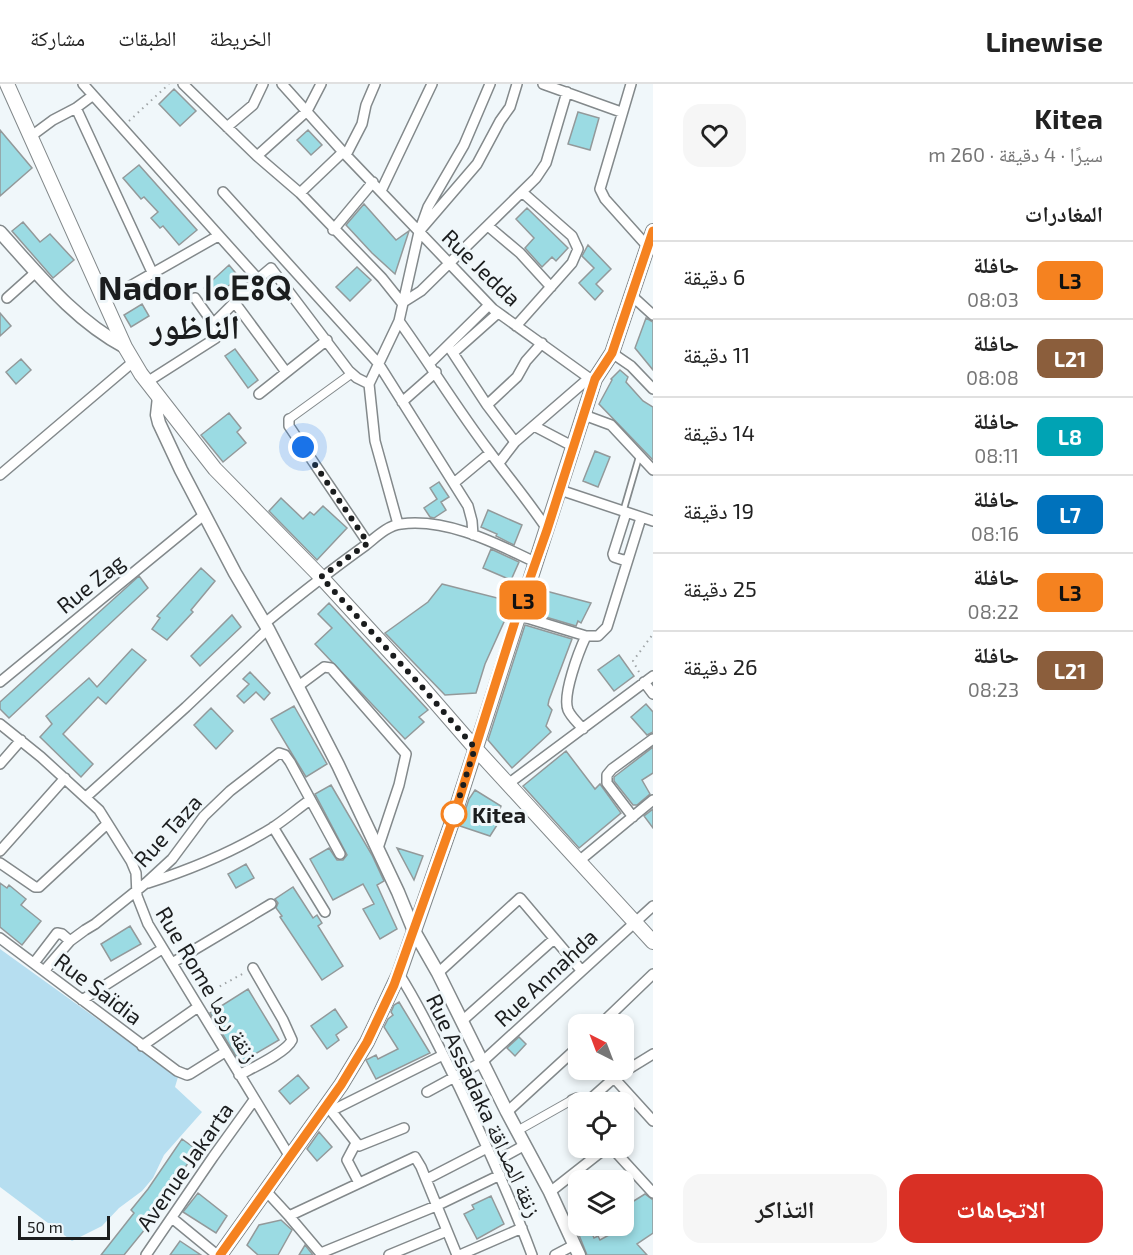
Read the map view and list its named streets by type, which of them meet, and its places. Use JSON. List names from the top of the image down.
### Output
{
  "streets": {
    "street": [
      "Rue Jedda",
      "Rue Zag",
      "Rue Taza",
      "Rue Annahda",
      "Rue Rome زنقة روما",
      "Rue Saïdia",
      "Rue Assadaka زنقة الصداقة",
      "Avenue Jakarta"
    ]
  },
  "crossings": [
    ["Rue Taza", "Rue Rome زنقة روما"],
    ["Rue Taza", "Rue Saïdia"],
    ["Rue Annahda", "Rue Assadaka زنقة الصداقة"],
    ["Rue Rome زنقة روما", "Rue Saïdia"],
    ["Rue Rome زنقة روما", "Avenue Jakarta"]
  ],
  "districts": ["Nador ⵏⴰⴹⵓⵕ الناظور"],
  "places": ["Kitea"],
  "lines": ["bus line L3"],
  "scale_bar": "50 m",
  "north": "top left",
  "page": {
    "header": "Linewise",
    "nav": ["الخريطة", "الطبقات", "مشاركة"],
    "heading": [
      ["Kitea", "سيرًا · 4 دقيقة · 260 m"],
      "المغادرات"
    ],
    "on_map": "L3",
    "list": [
      {
        "mark": "L3",
        "name": "حافلة",
        "note": "08:03",
        "value": "6 دقيقة"
      },
      {
        "mark": "L21",
        "name": "حافلة",
        "note": "08:08",
        "value": "11 دقيقة"
      },
      {
        "mark": "L8",
        "name": "حافلة",
        "note": "08:11",
        "value": "14 دقيقة"
      },
      {
        "mark": "L7",
        "name": "حافلة",
        "note": "08:16",
        "value": "19 دقيقة"
      },
      {
        "mark": "L3",
        "name": "حافلة",
        "note": "08:22",
        "value": "25 دقيقة"
      },
      {
        "mark": "L21",
        "name": "حافلة",
        "note": "08:23",
        "value": "26 دقيقة"
      }
    ],
    "buttons": ["الاتجاهات", "التذاكر"],
    "scale": "50 m"
  }
}
